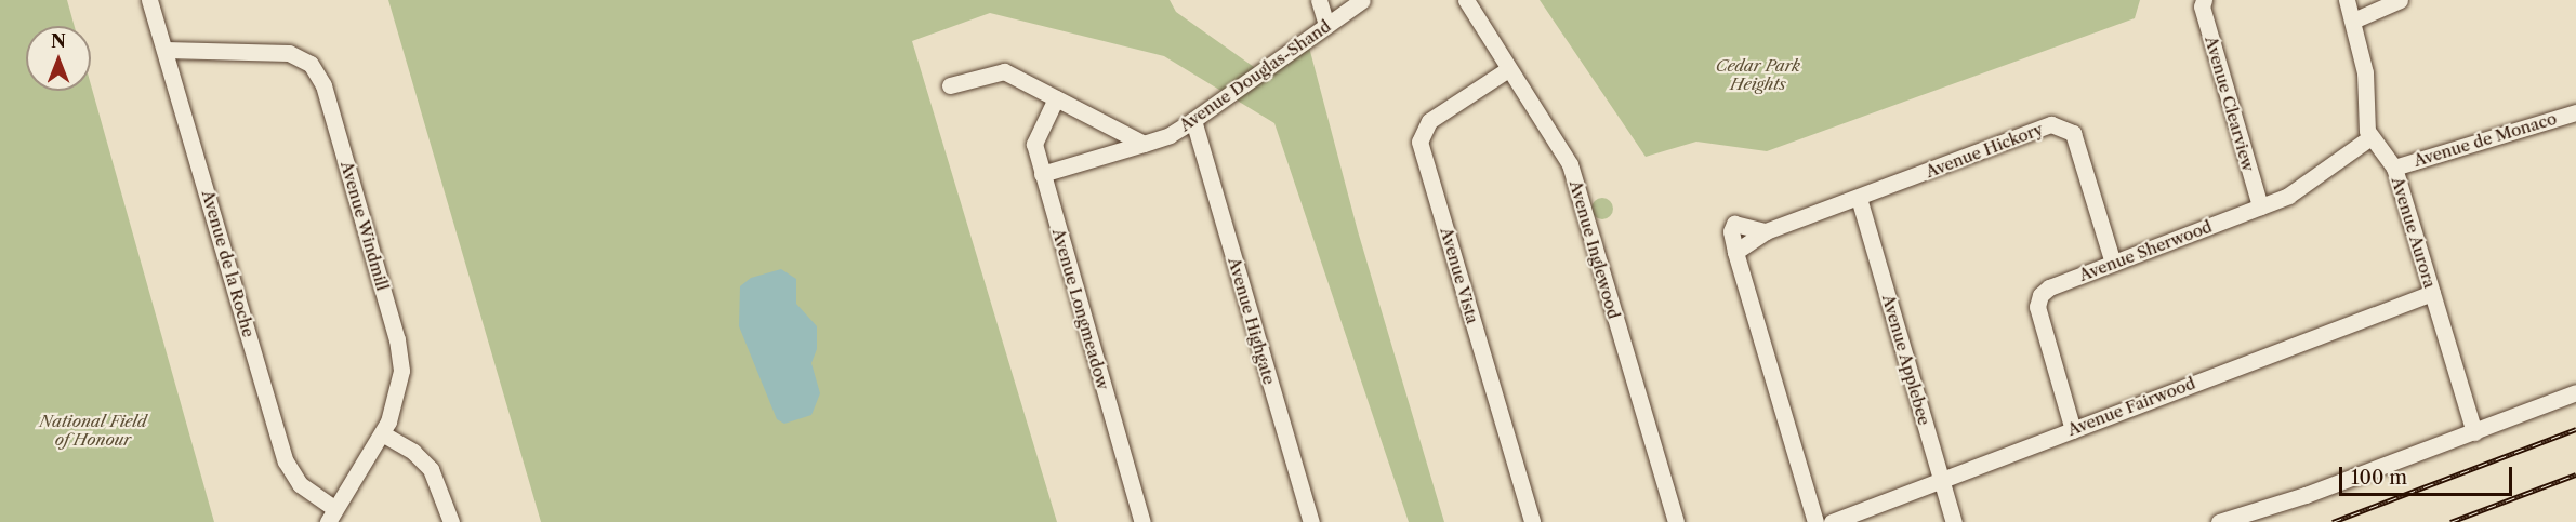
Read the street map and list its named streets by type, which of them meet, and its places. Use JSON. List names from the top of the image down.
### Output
{
  "streets": {
    "street": [
      "Avenue Douglas-Shand",
      "Avenue Clearview",
      "Avenue de Monaco",
      "Avenue Hickory",
      "Avenue Windmill",
      "Avenue Aurora",
      "Avenue Inglewood",
      "Avenue Sherwood",
      "Avenue de la Roche",
      "Avenue Vista",
      "Avenue Longmeadow",
      "Avenue Highgate",
      "Avenue Applebee",
      "Avenue Fairwood"
    ]
  },
  "crossings": [
    ["Avenue Douglas-Shand", "Avenue Longmeadow"],
    ["Avenue Douglas-Shand", "Avenue Highgate"],
    ["Avenue Clearview", "Avenue Sherwood"],
    ["Avenue de Monaco", "Avenue Aurora"],
    ["Avenue Hickory", "Avenue Sherwood"],
    ["Avenue Hickory", "Avenue Applebee"],
    ["Avenue Windmill", "Avenue de la Roche"],
    ["Avenue Aurora", "Avenue Sherwood"],
    ["Avenue Aurora", "Avenue Fairwood"],
    ["Avenue Inglewood", "Avenue Vista"],
    ["Avenue Sherwood", "Avenue Fairwood"],
    ["Avenue Applebee", "Avenue Fairwood"]
  ],
  "parks": ["Cedar Park Heights", "National Field of Honour"],
  "scale_bar": "100 m",
  "north": "top"
}
